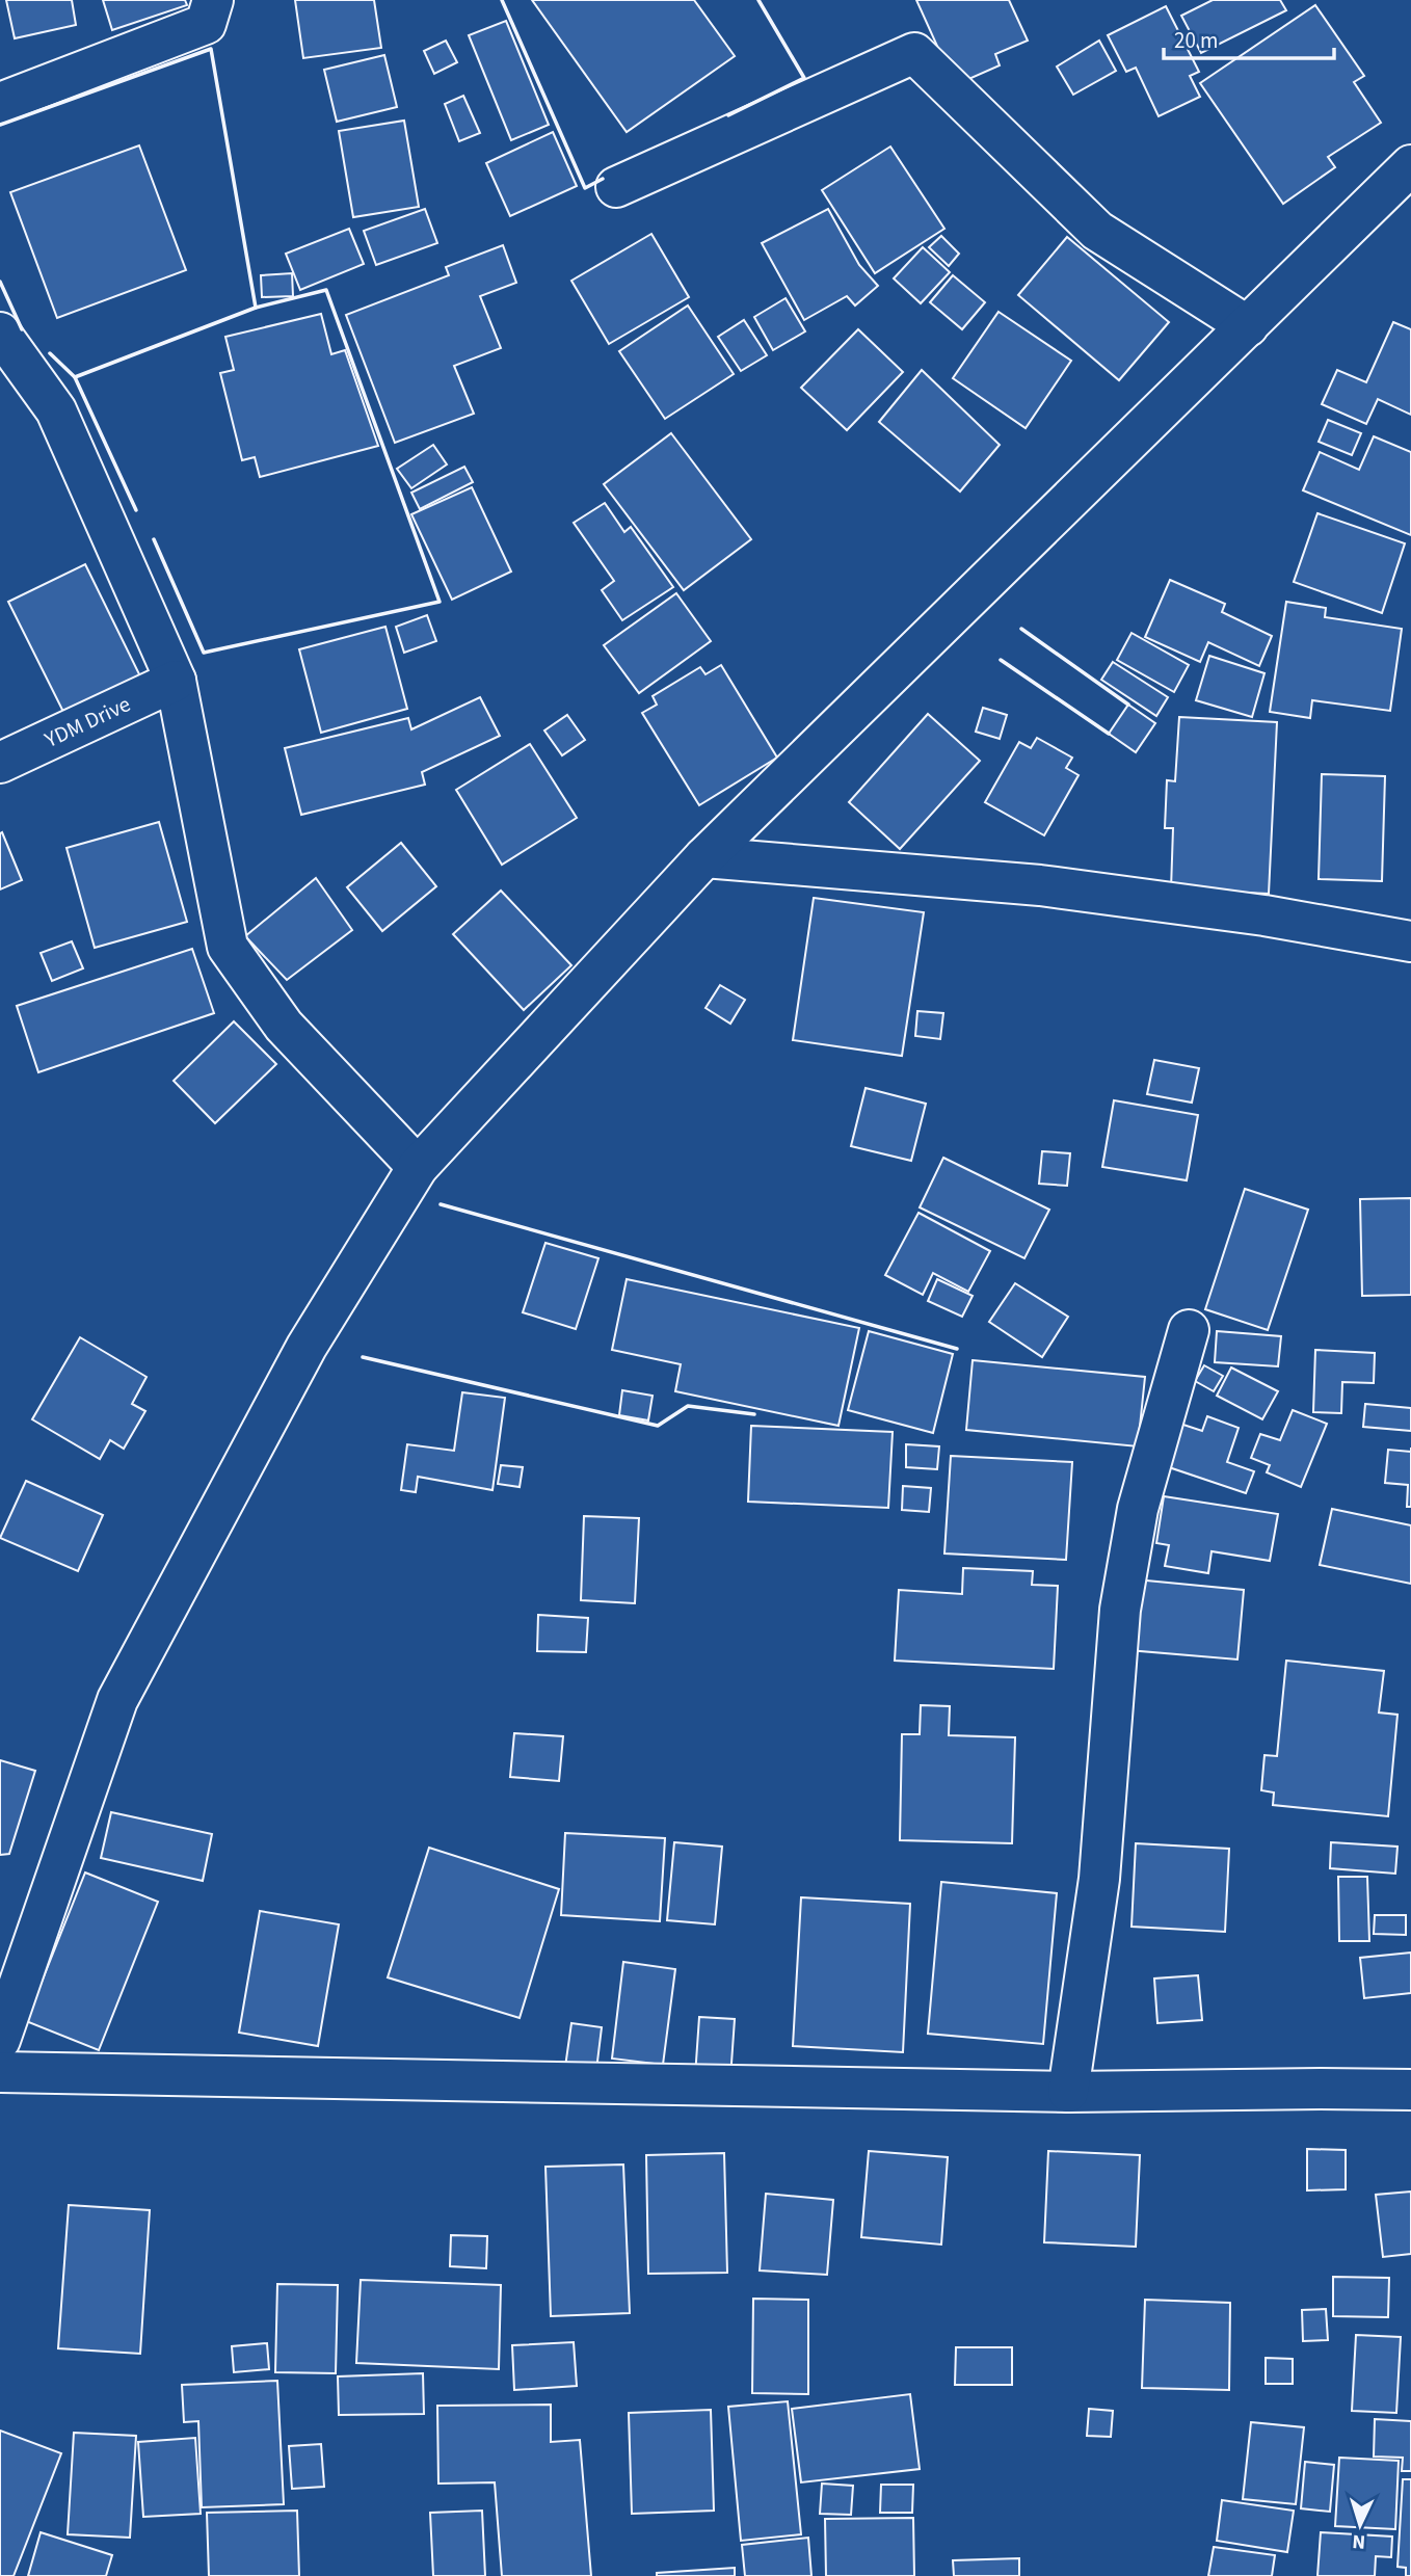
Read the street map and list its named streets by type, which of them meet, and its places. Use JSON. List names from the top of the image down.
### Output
{
  "streets": {
    "street": ["YDM Drive"]
  },
  "scale_bar": "20 m",
  "north": "bottom"
}
